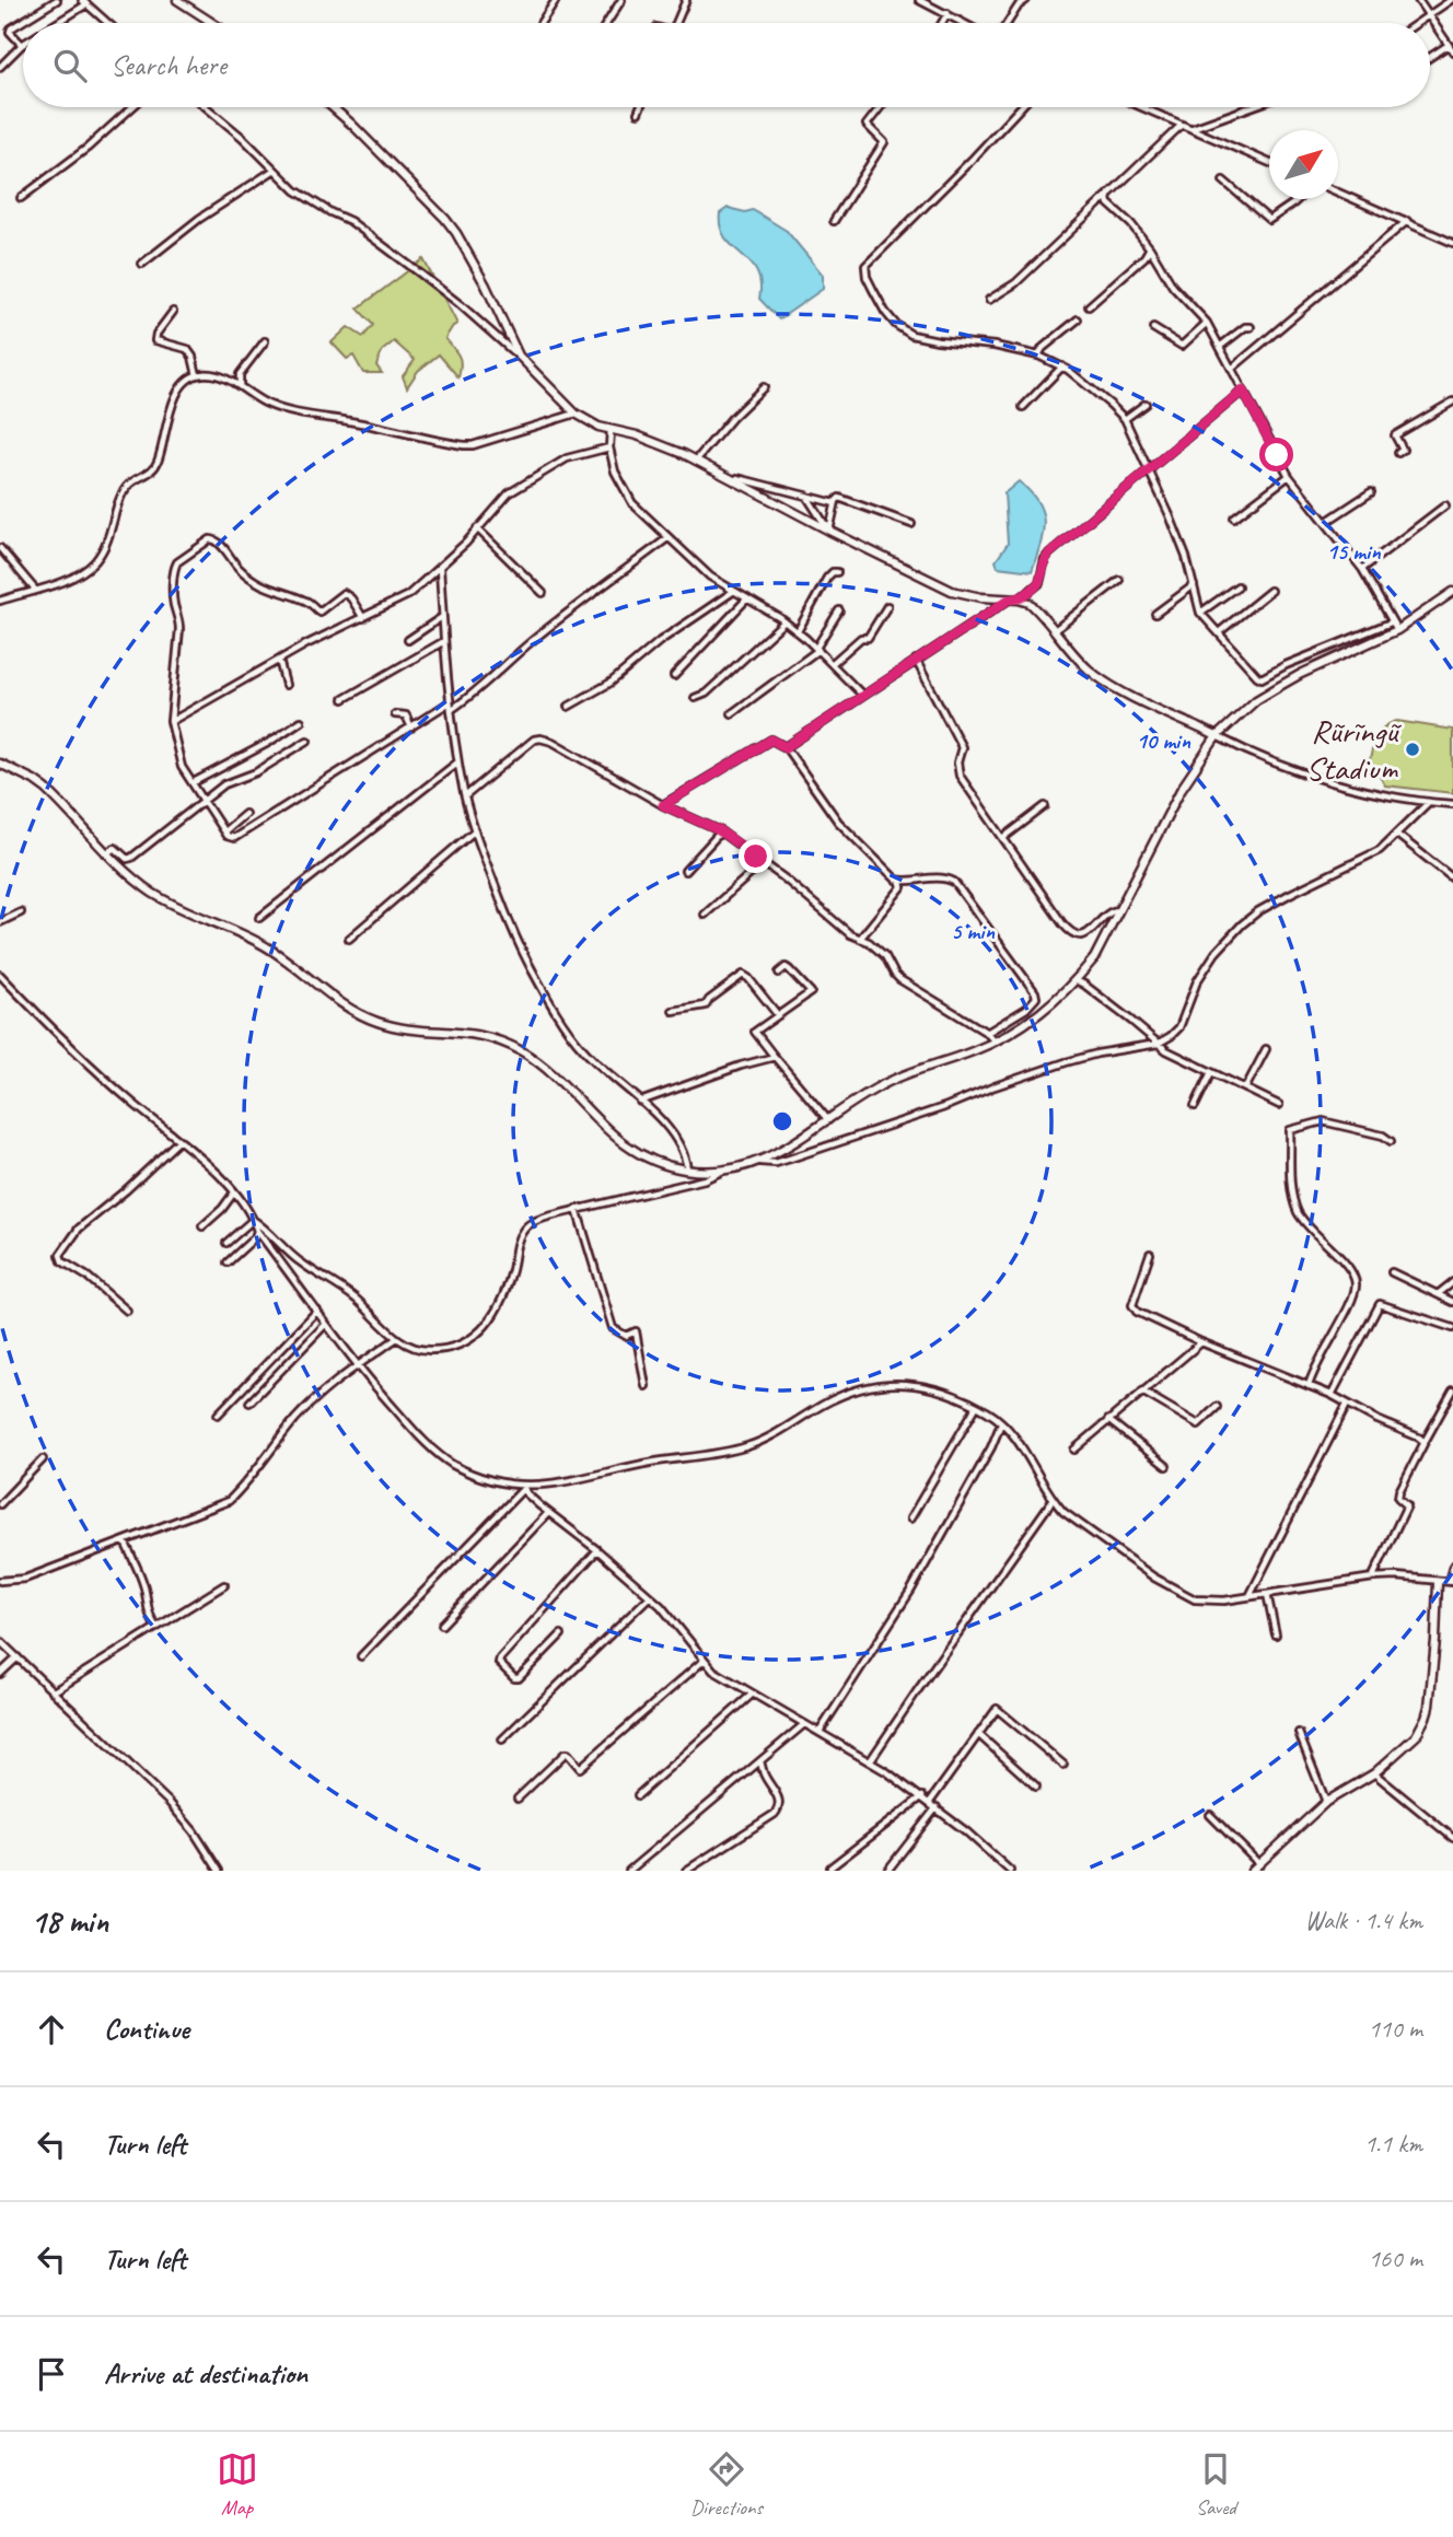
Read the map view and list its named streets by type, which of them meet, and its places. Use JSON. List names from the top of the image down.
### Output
{
  "places": ["Rũrĩngũ Stadium"],
  "north": "top right",
  "page": {
    "search": "Search here",
    "heading": ["18 min", "Walk · 1.4 km"],
    "list": [
      ["Continue", "110 m"],
      ["Turn left", "1.1 km"],
      ["Turn left", "160 m"],
      "Arrive at destination"
    ],
    "nav": ["Map", "Directions", "Saved"]
  },
  "rings": ["15 min", "10 min", "5 min"]
}
